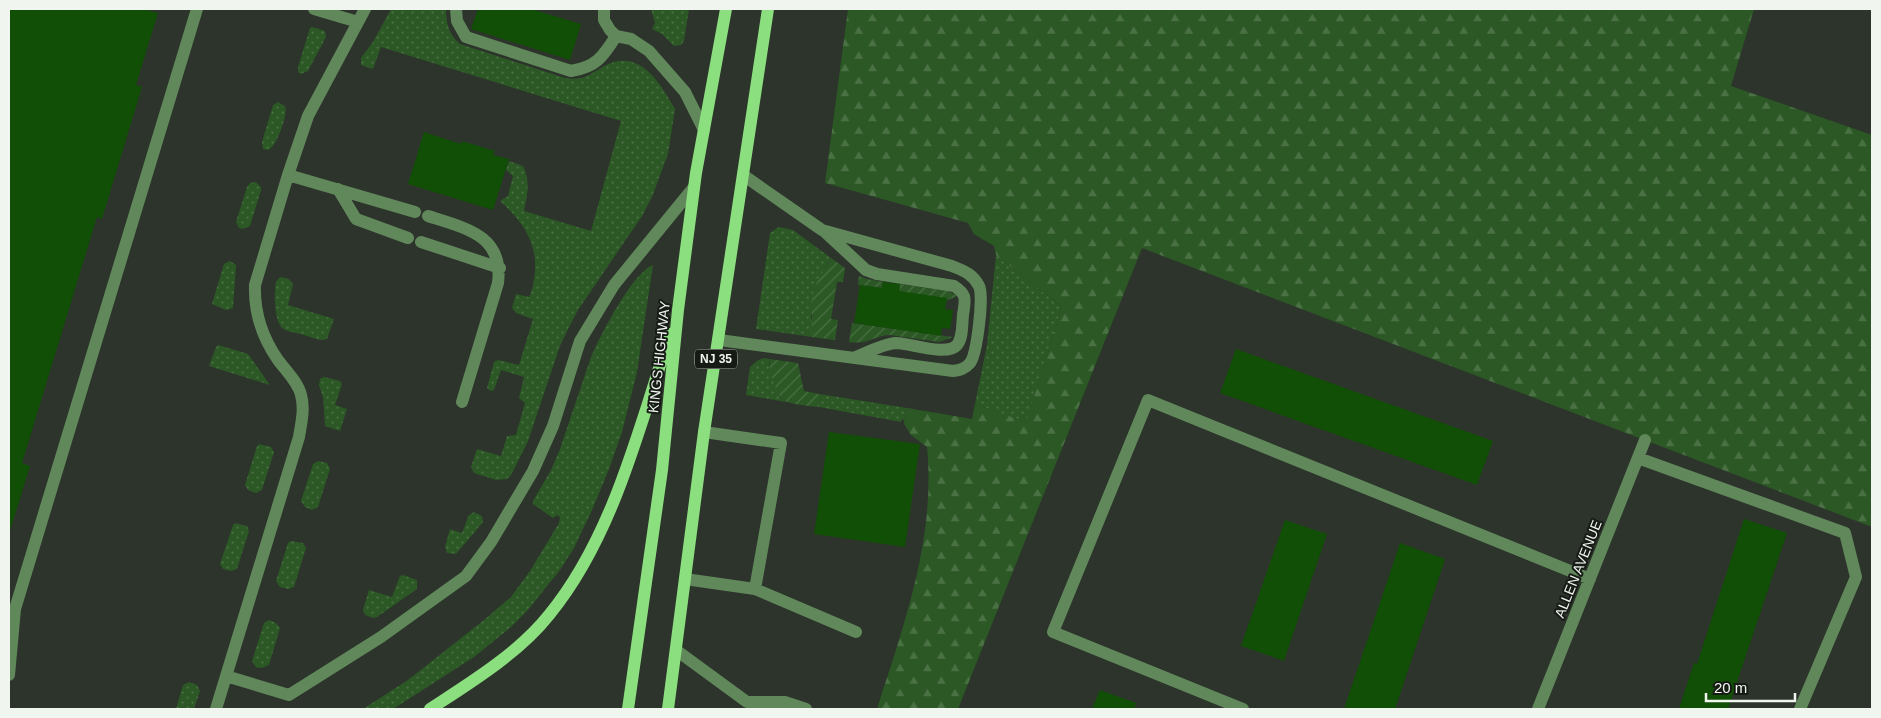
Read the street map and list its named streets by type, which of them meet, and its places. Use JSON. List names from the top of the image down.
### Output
{
  "streets": {
    "main road": ["KINGS HIGHWAY", "NJ 35"],
    "street": ["ALLEN AVENUE"]
  },
  "scale_bar": "20 m"
}
